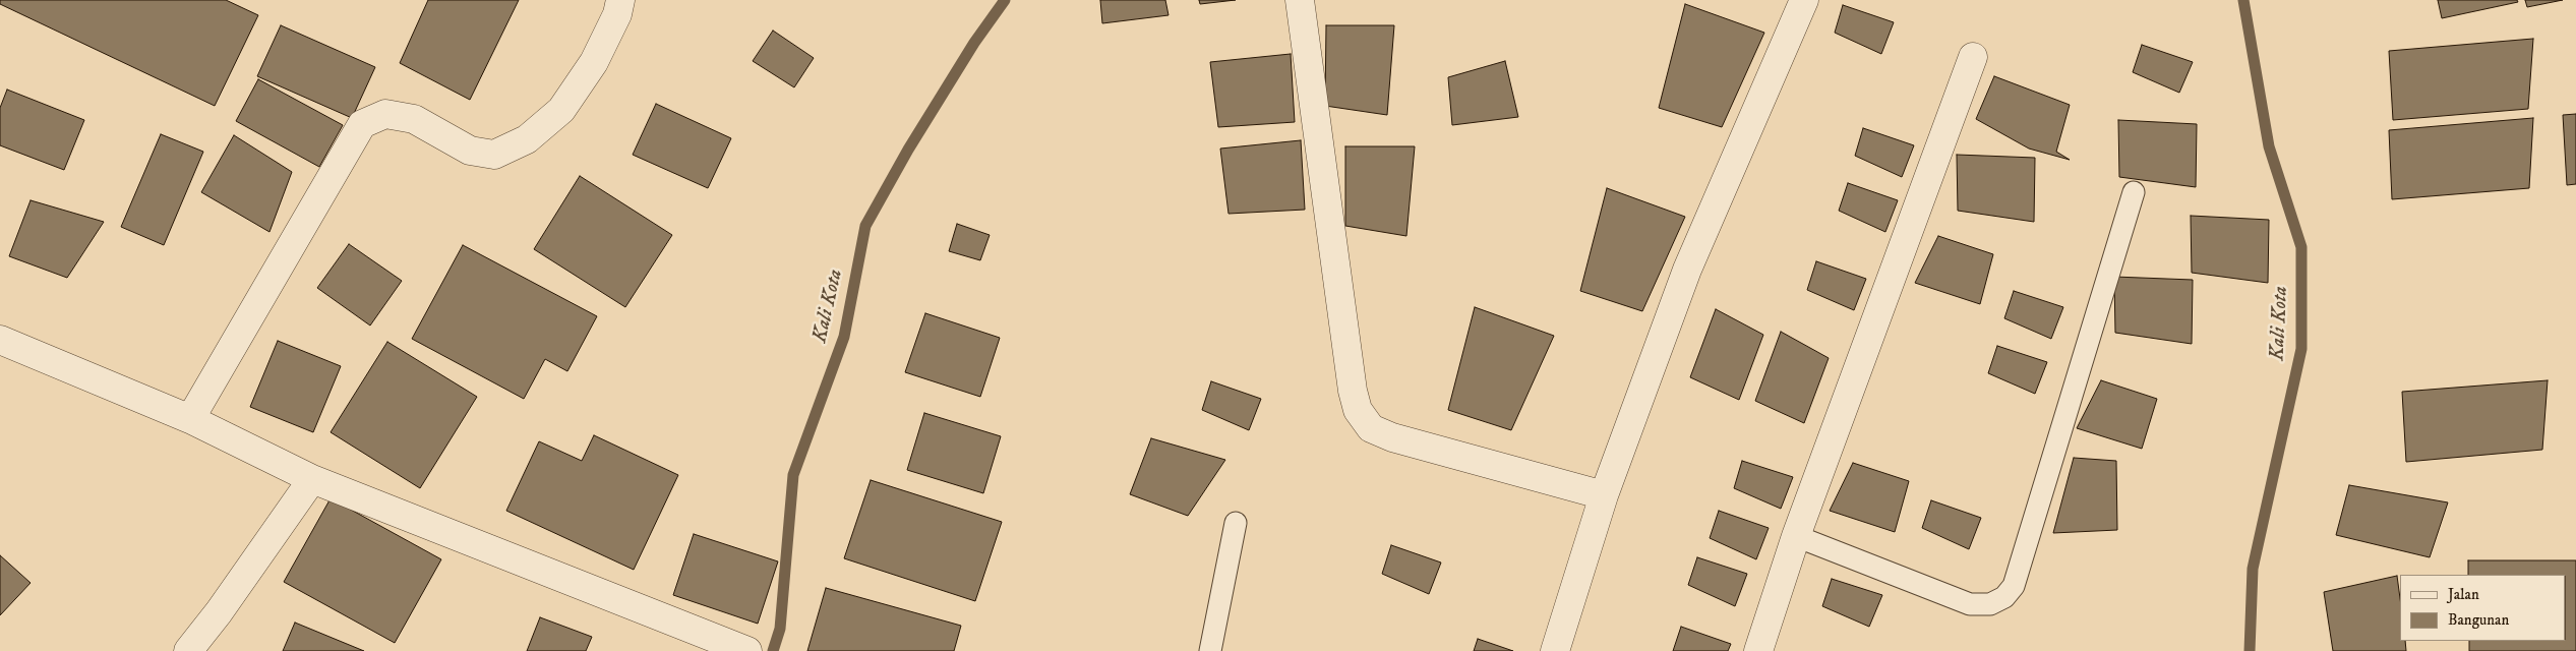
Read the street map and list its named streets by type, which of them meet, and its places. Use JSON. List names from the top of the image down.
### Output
{
  "water": ["Kali Kota"],
  "legend": ["Jalan", "Bangunan"]
}
